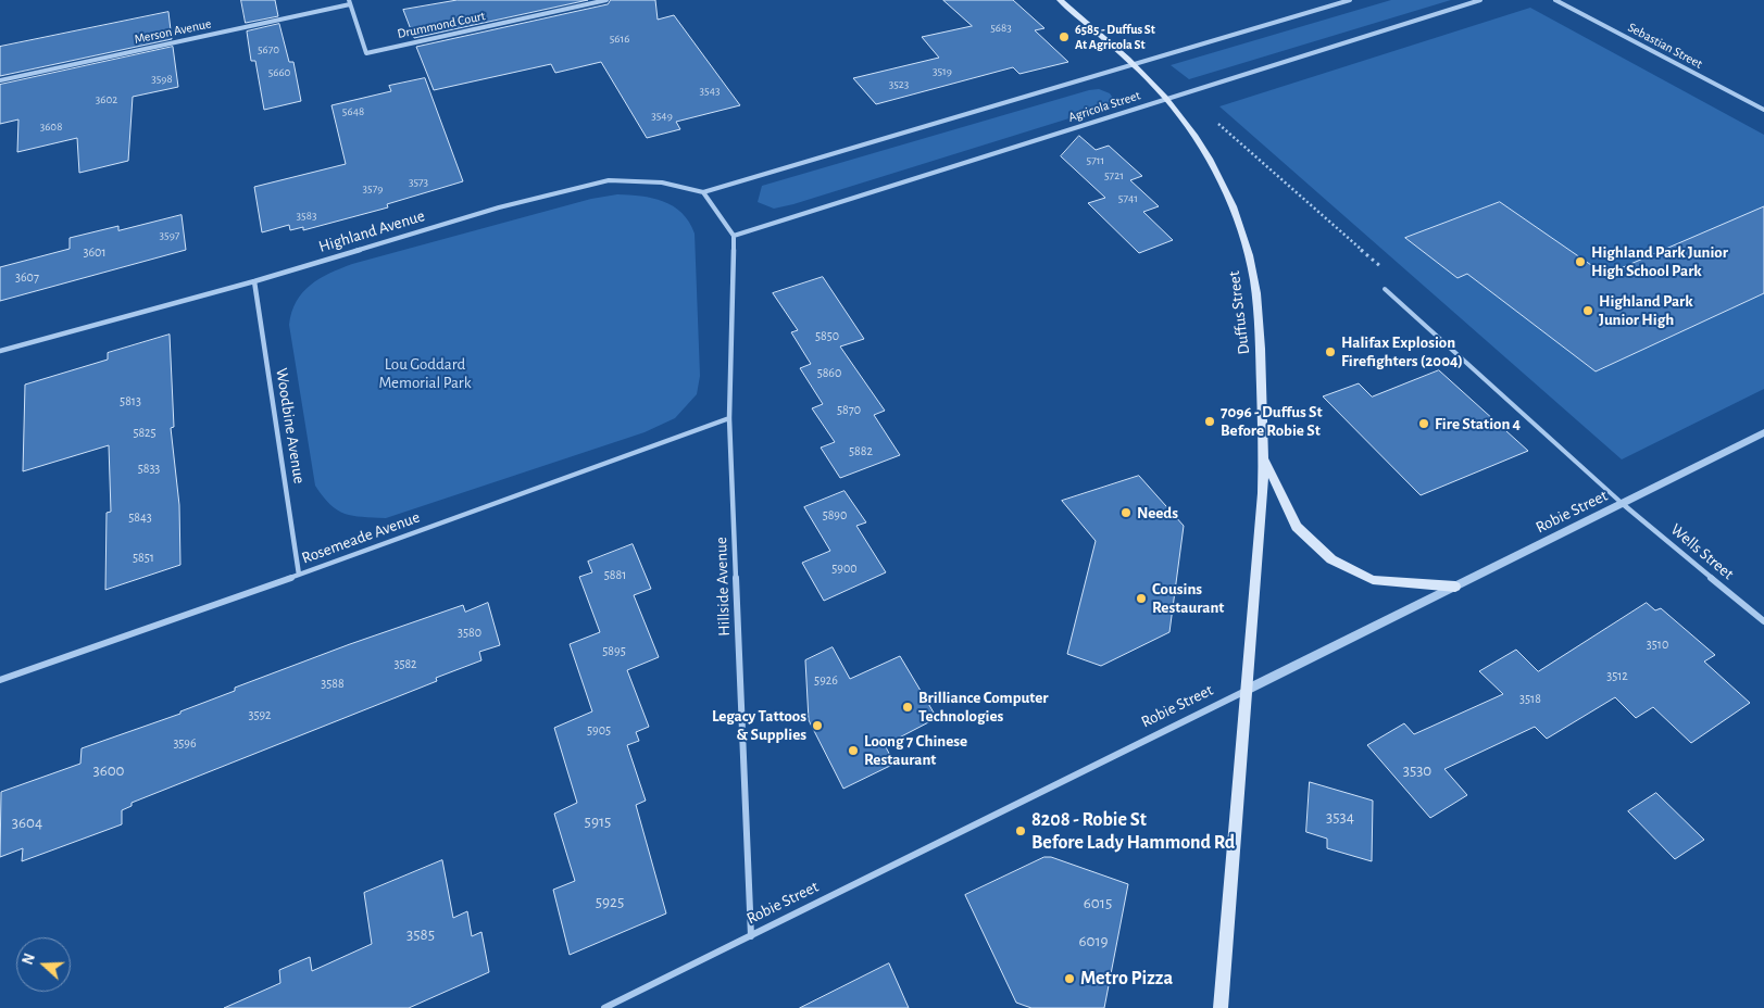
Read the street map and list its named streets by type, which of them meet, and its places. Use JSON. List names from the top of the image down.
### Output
{
  "streets": {
    "main road": ["Duffus Street"],
    "street": [
      "Drummond Court",
      "Merson Avenue",
      "Sebastian Street",
      "Agricola Street",
      "Highland Avenue",
      "Woodbine Avenue",
      "Robie Street",
      "Rosemeade Avenue",
      "Wells Street",
      "Hillside Avenue"
    ]
  },
  "crossings": [
    ["Drummond Court", "Merson Avenue"],
    ["Agricola Street", "Highland Avenue"],
    ["Agricola Street", "Duffus Street"],
    ["Agricola Street", "Hillside Avenue"],
    ["Highland Avenue", "Woodbine Avenue"],
    ["Duffus Street", "Robie Street"],
    ["Woodbine Avenue", "Rosemeade Avenue"],
    ["Robie Street", "Wells Street"],
    ["Robie Street", "Hillside Avenue"],
    ["Rosemeade Avenue", "Hillside Avenue"]
  ],
  "parks": ["Lou Goddard Memorial Park"],
  "places": [
    "6585 - Duffus St At Agricola St",
    "Highland Park Junior High School Park",
    "Highland Park Junior High",
    "Halifax Explosion Firefighters (2004)",
    "7096 - Duffus St Before Robie St",
    "Fire Station 4",
    "Needs",
    "Cousins Restaurant",
    "Brilliance Computer Technologies",
    "Legacy Tattoos & Supplies",
    "Loong 7 Chinese Restaurant",
    "8208 - Robie St Before Lady Hammond Rd",
    "Metro Pizza"
  ],
  "house_numbers": [
    "5683",
    "5616",
    "5670",
    "3519",
    "5660",
    "3598",
    "3523",
    "3543",
    "3602",
    "5648",
    "3549",
    "3608",
    "5711",
    "5721",
    "3573",
    "3579",
    "5741",
    "3583",
    "3597",
    "3601",
    "3607",
    "5850",
    "5860",
    "5813",
    "5870",
    "5825",
    "5882",
    "5833",
    "5890",
    "5843",
    "5851",
    "5900",
    "5881",
    "3580",
    "3510",
    "5895",
    "3582",
    "3512",
    "5926",
    "3588",
    "3518",
    "3592",
    "5905",
    "3596",
    "3600",
    "3530",
    "3534",
    "5915",
    "3604",
    "5925",
    "6015",
    "3585",
    "6019"
  ],
  "north": "left"
}
